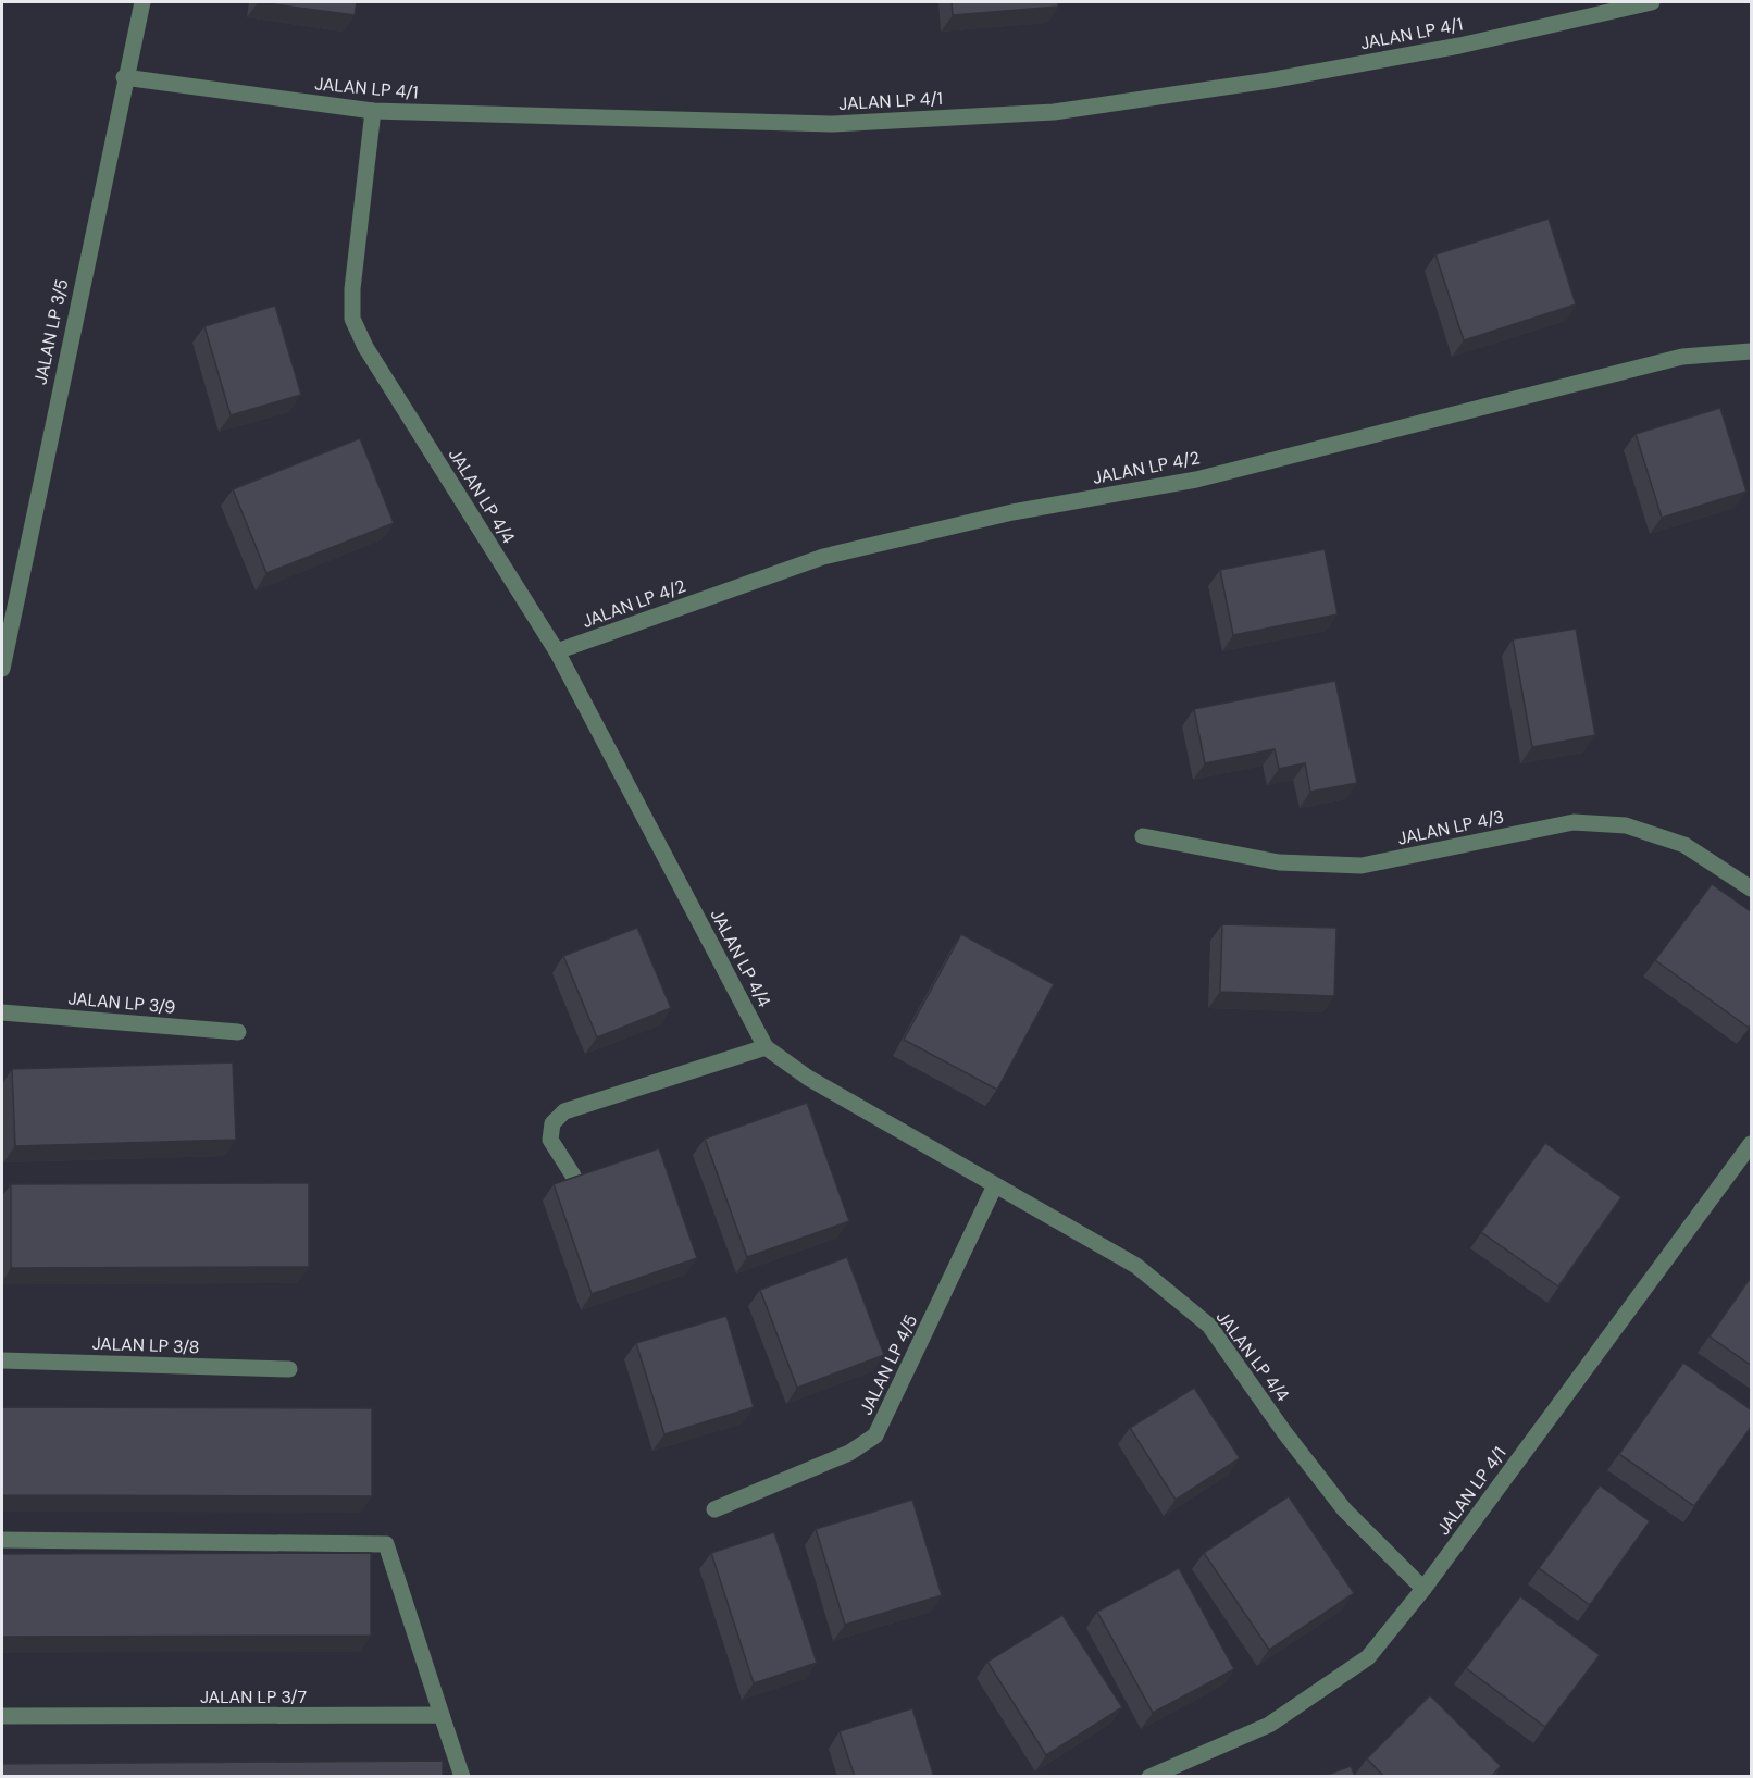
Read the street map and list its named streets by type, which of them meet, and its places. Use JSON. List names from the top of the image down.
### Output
{
  "streets": {
    "street": [
      "JALAN LP 4/1",
      "JALAN LP 3/5",
      "JALAN LP 4/2",
      "JALAN LP 4/4",
      "JALAN LP 4/3",
      "JALAN LP 3/9",
      "JALAN LP 3/8",
      "JALAN LP 4/5",
      "JALAN LP 3/7"
    ]
  },
  "crossings": [
    ["JALAN LP 4/1", "JALAN LP 3/5"],
    ["JALAN LP 4/1", "JALAN LP 4/4"],
    ["JALAN LP 4/2", "JALAN LP 4/4"],
    ["JALAN LP 4/4", "JALAN LP 4/5"]
  ]
}
